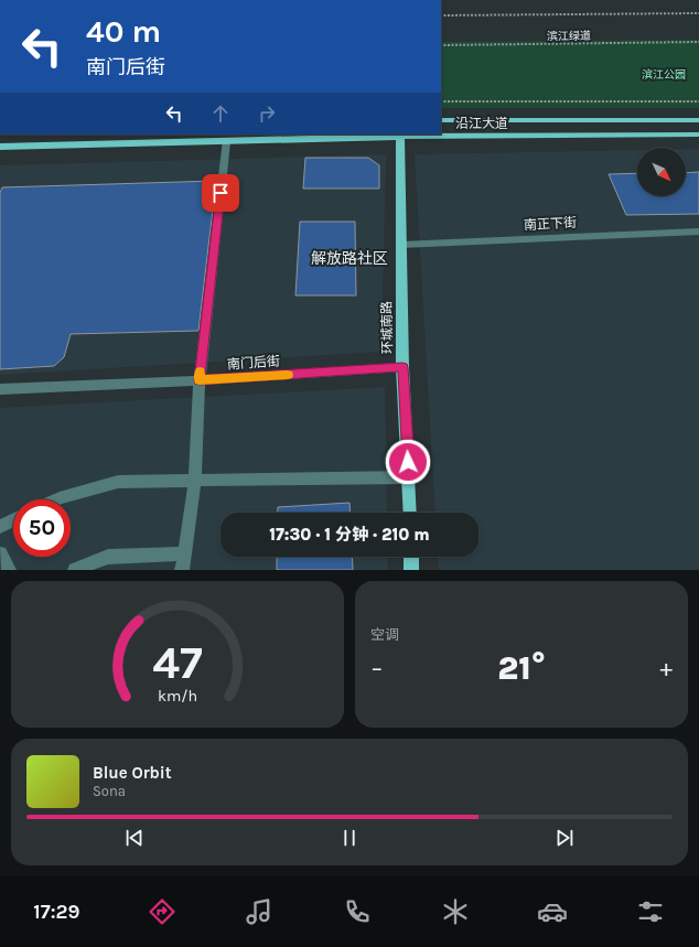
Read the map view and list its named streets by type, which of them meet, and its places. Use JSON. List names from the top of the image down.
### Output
{
  "streets": {
    "main road": ["沿江大道", "环城南路"],
    "street": ["南正下街", "南门后街"],
    "path": ["滨江绿道"]
  },
  "crossings": [
    ["沿江大道", "环城南路"],
    ["南正下街", "环城南路"],
    ["环城南路", "南门后街"]
  ],
  "districts": ["解放路社区"],
  "parks": ["滨江公园"],
  "north": "bottom right",
  "page": {
    "turn": ["40 m", "南门后街"],
    "limit": "50",
    "trip": "17:30 · 1 分钟 · 210 m",
    "tile": "空调",
    "heat": ["−", "21°", "+"],
    "song": ["Blue Orbit", "Sona"],
    "tabs": "17:29",
    "gauge": ["47", "km/h"]
  }
}
